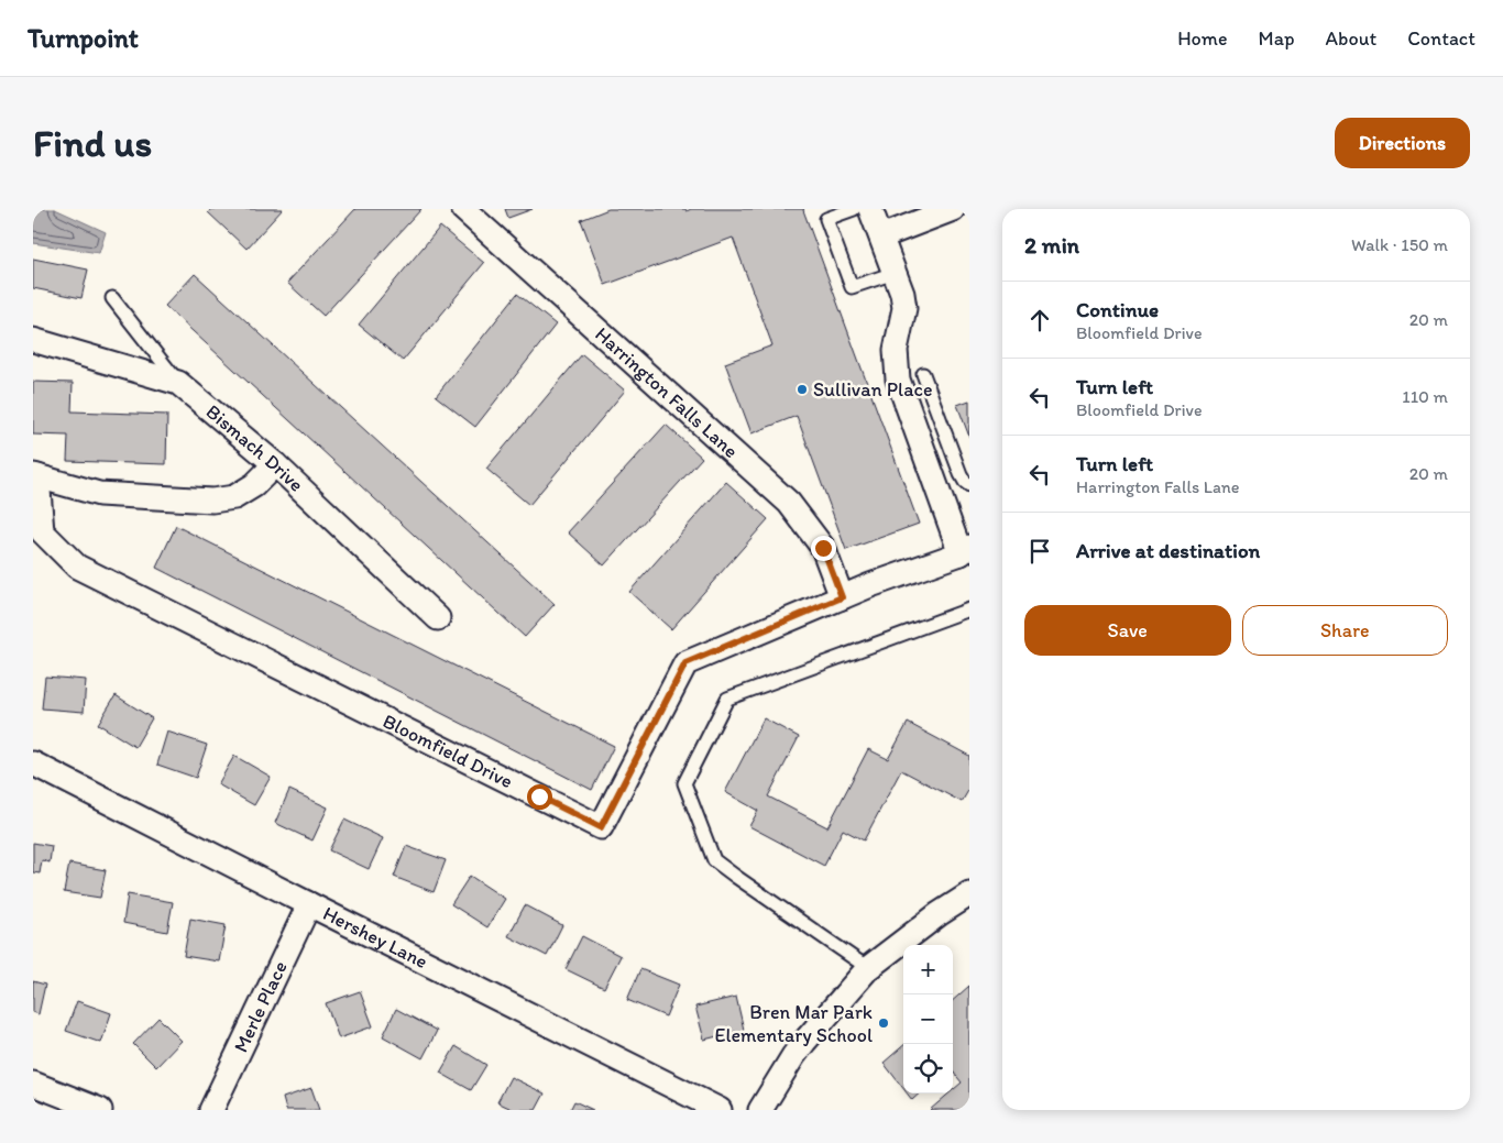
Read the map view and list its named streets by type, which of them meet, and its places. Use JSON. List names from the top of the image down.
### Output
{
  "streets": {
    "street": [
      "Harrington Falls Lane",
      "Bismach Drive",
      "Bloomfield Drive",
      "Hershey Lane",
      "Merle Place"
    ]
  },
  "crossings": [
    ["Harrington Falls Lane", "Bloomfield Drive"],
    ["Bismach Drive", "Bloomfield Drive"],
    ["Hershey Lane", "Merle Place"]
  ],
  "places": ["Sullivan Place", "Bren Mar Park Elementary School"],
  "page": {
    "header": "Turnpoint",
    "nav": [
      "Home",
      "Map",
      "About",
      "Contact"
    ],
    "buttons": [
      "Directions",
      ["Save", "Share"]
    ],
    "title": "Find us",
    "heading": ["2 min", "Walk · 150 m"],
    "list": [
      ["Continue", "Bloomfield Drive", "20 m"],
      ["Turn left", "Bloomfield Drive", "110 m"],
      ["Turn left", "Harrington Falls Lane", "20 m"],
      "Arrive at destination"
    ],
    "map_buttons": ["+", "−"]
  }
}
